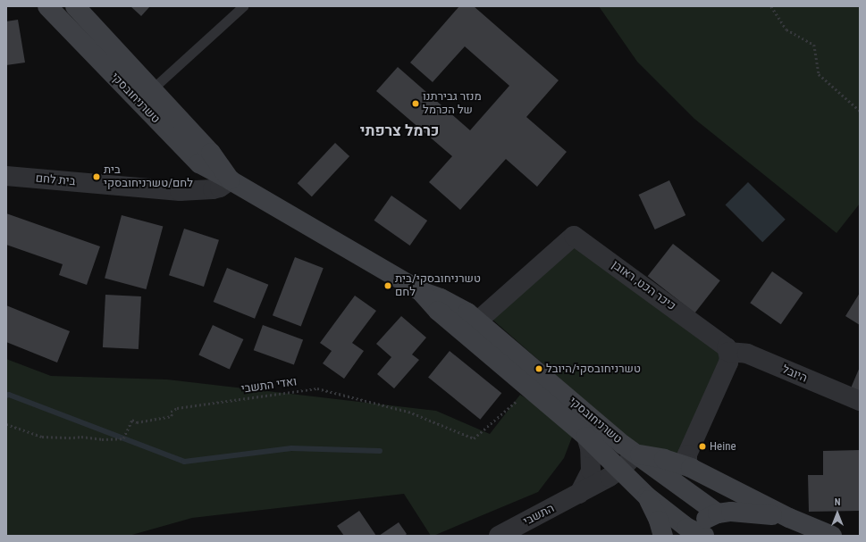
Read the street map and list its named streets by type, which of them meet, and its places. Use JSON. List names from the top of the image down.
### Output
{
  "streets": {
    "street": [
      "טשרניחובסקי",
      "בית לחם",
      "כיכר הכט, ראובן",
      "היובל",
      "התשבי"
    ],
    "path": ["ואדי התשבי"]
  },
  "crossings": [
    ["טשרניחובסקי", "בית לחם"],
    ["טשרניחובסקי", "כיכר הכט, ראובן"],
    ["טשרניחובסקי", "ואדי התשבי"],
    ["טשרניחובסקי", "התשבי"],
    ["כיכר הכט, ראובן", "היובל"]
  ],
  "districts": ["כרמל צרפתי"],
  "places": [
    "מנזר גבירתנו של הכרמל",
    "בית לחם/טשרניחובסקי",
    "טשרניחובסקי/בית לחם",
    "טשרניחובסקי/היובל",
    "Heine"
  ],
  "north": "top"
}
